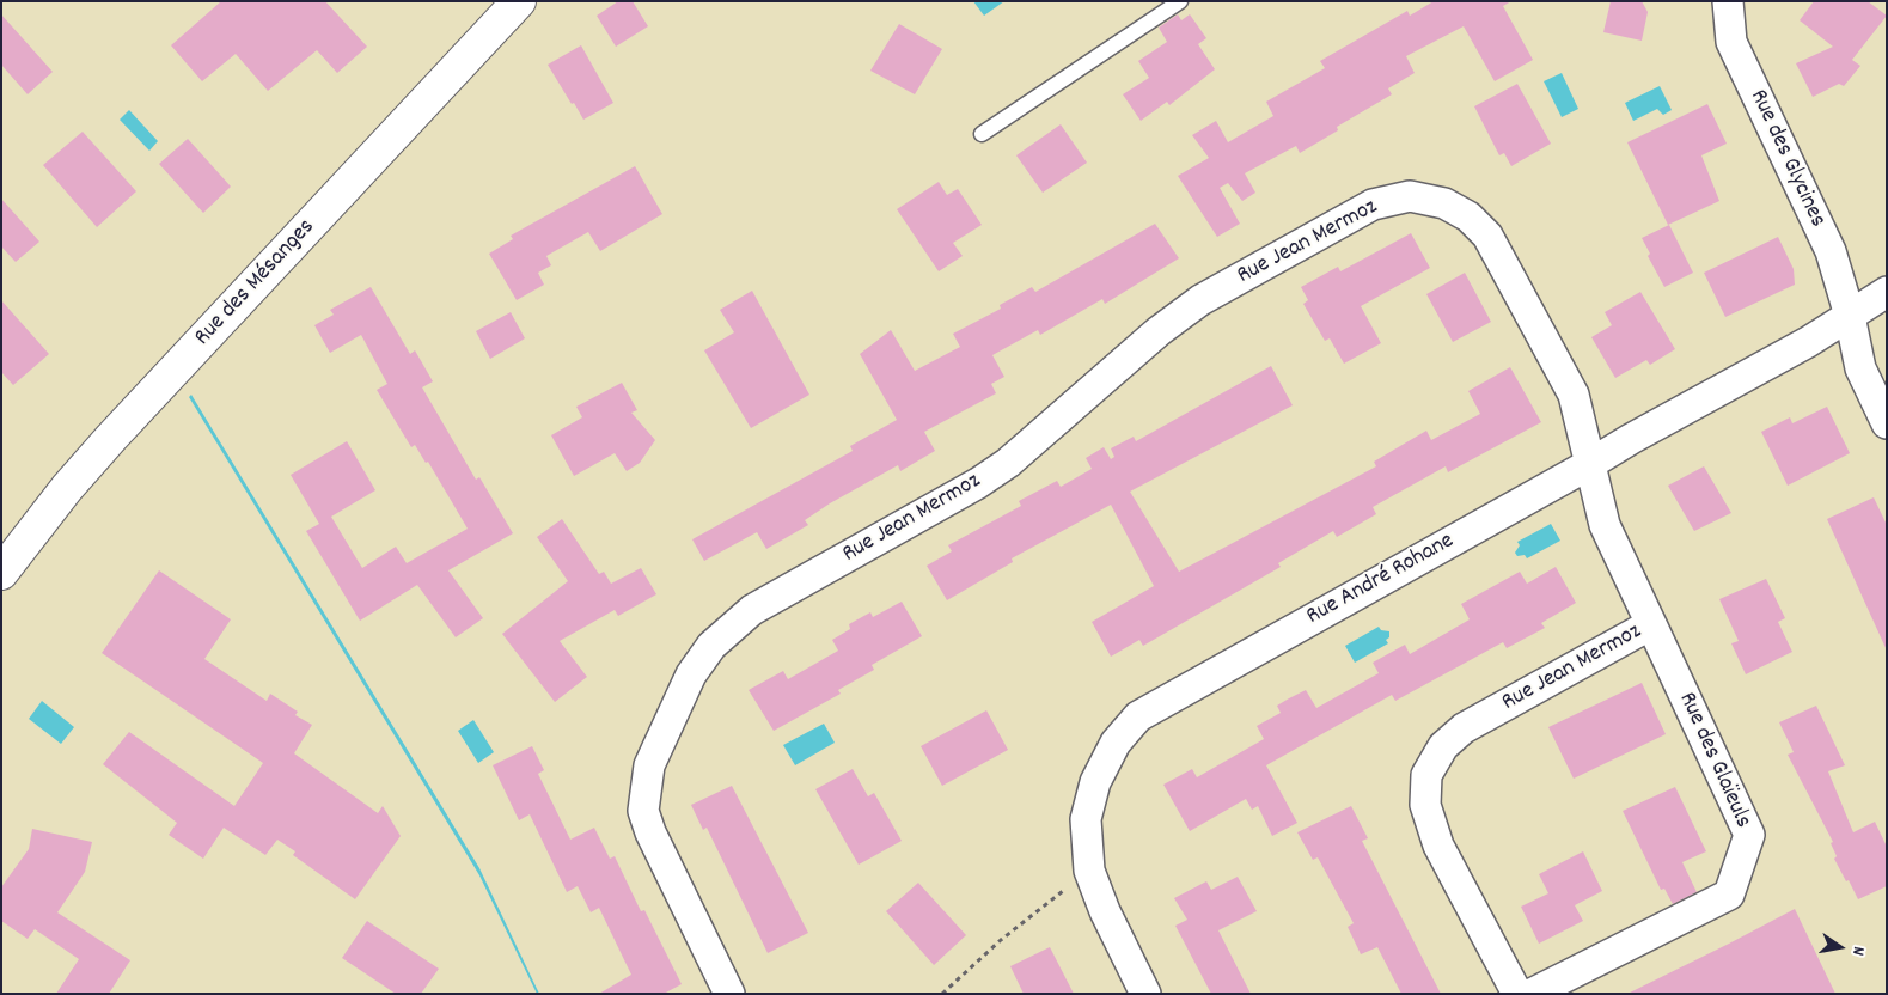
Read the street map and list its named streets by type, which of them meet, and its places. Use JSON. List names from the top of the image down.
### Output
{
  "streets": {
    "main road": ["Rue des Mésanges"],
    "street": [
      "Rue des Glycines",
      "Rue Jean Mermoz",
      "Rue André Rohane",
      "Rue des Glaïeuls"
    ]
  },
  "crossings": [
    ["Rue des Glycines", "Rue André Rohane"],
    ["Rue Jean Mermoz", "Rue André Rohane"],
    ["Rue Jean Mermoz", "Rue des Glaïeuls"]
  ],
  "north": "right"
}
